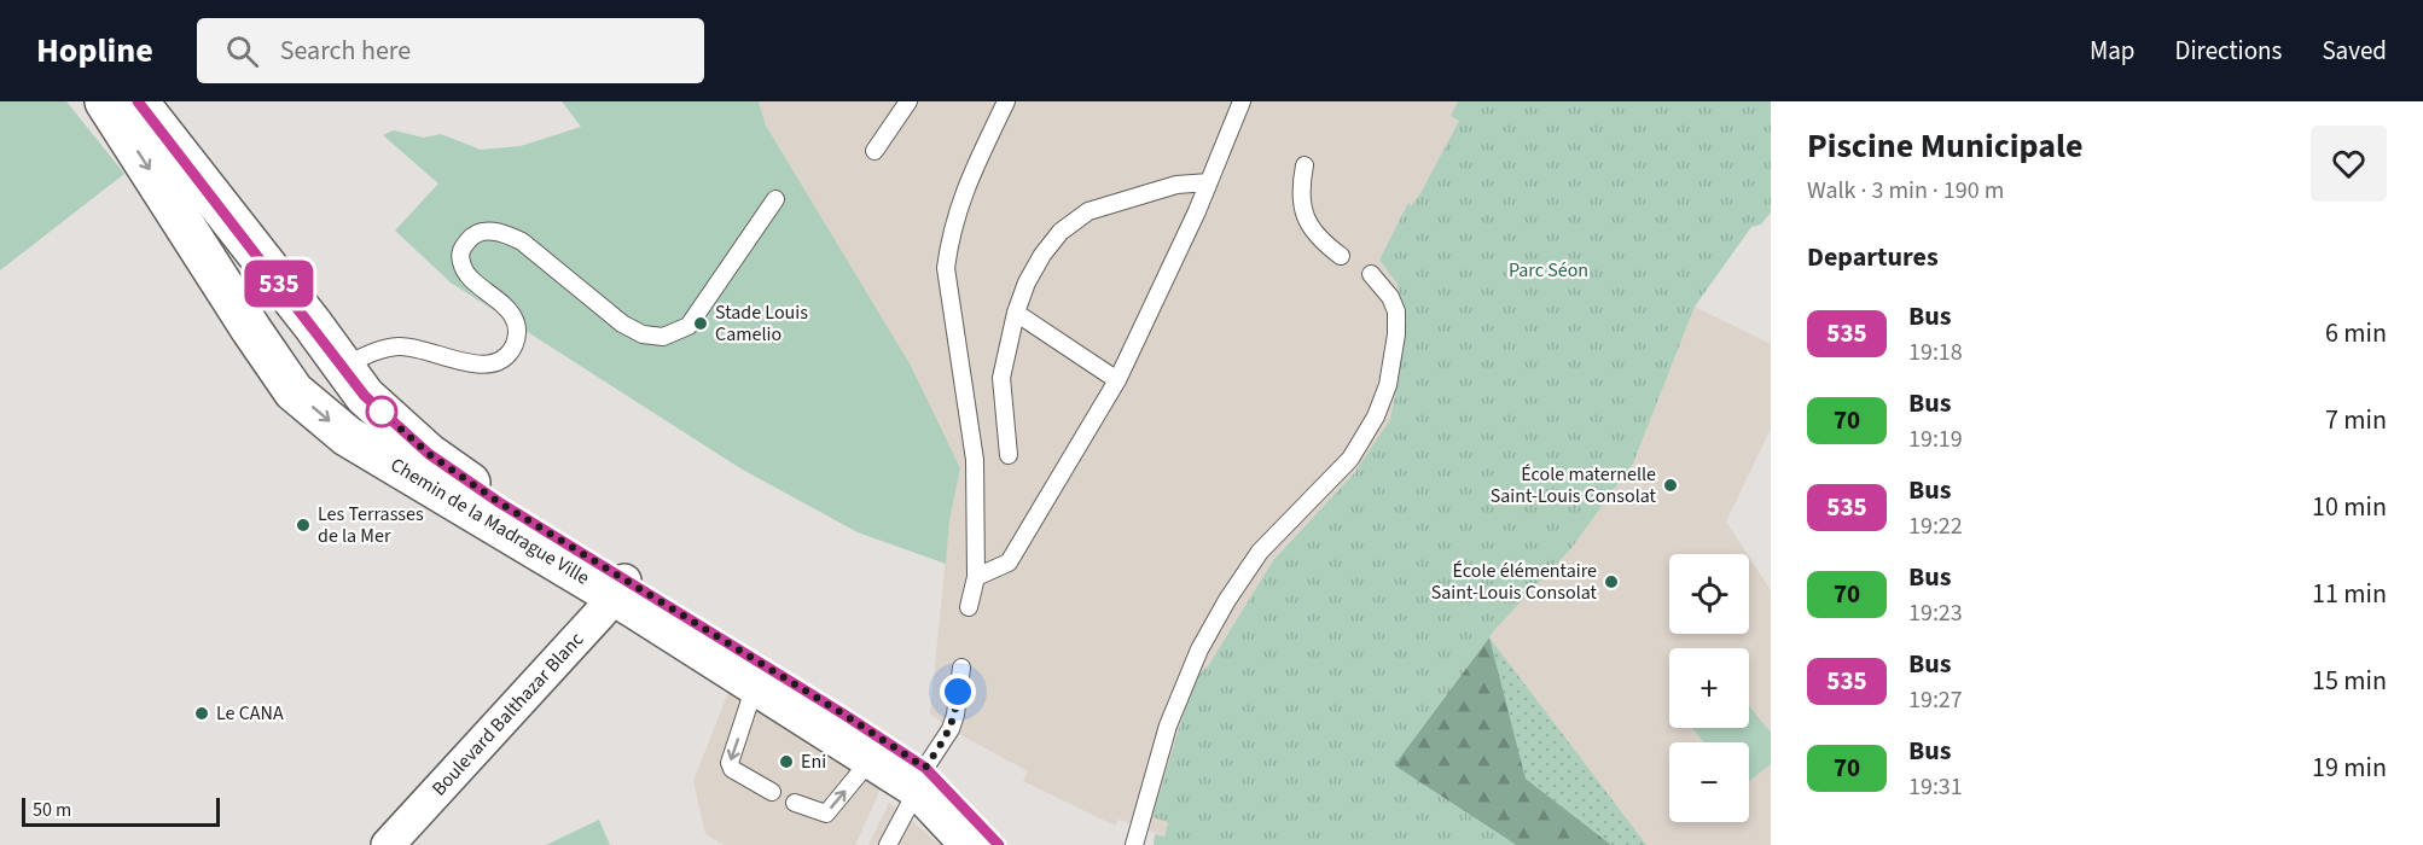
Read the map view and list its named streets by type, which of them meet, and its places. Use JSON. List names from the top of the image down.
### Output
{
  "streets": {
    "street": ["Chemin de la Madrague Ville", "Boulevard Balthazar Blanc"]
  },
  "crossings": [
    ["Chemin de la Madrague Ville", "Boulevard Balthazar Blanc"]
  ],
  "parks": ["Parc Séon"],
  "places": [
    "Stade Louis Camelio",
    "École maternelle Saint-Louis Consolat",
    "Les Terrasses de la Mer",
    "École élémentaire Saint-Louis Consolat",
    "Le CANA",
    "Eni"
  ],
  "lines": ["bus line 535"],
  "scale_bar": "50 m",
  "page": {
    "header": "Hopline",
    "search": "Search here",
    "nav": ["Map", "Directions", "Saved"],
    "on_map": "535",
    "heading": [
      ["Piscine Municipale", "Walk · 3 min · 190 m"],
      "Departures"
    ],
    "list": [
      {
        "mark": "535",
        "name": "Bus",
        "note": "19:18",
        "value": "6 min"
      },
      {
        "mark": "70",
        "name": "Bus",
        "note": "19:19",
        "value": "7 min"
      },
      {
        "mark": "535",
        "name": "Bus",
        "note": "19:22",
        "value": "10 min"
      },
      {
        "mark": "70",
        "name": "Bus",
        "note": "19:23",
        "value": "11 min"
      },
      {
        "mark": "535",
        "name": "Bus",
        "note": "19:27",
        "value": "15 min"
      },
      {
        "mark": "70",
        "name": "Bus",
        "note": "19:31",
        "value": "19 min"
      }
    ],
    "map_buttons": ["+", "−"],
    "scale": "50 m"
  }
}
